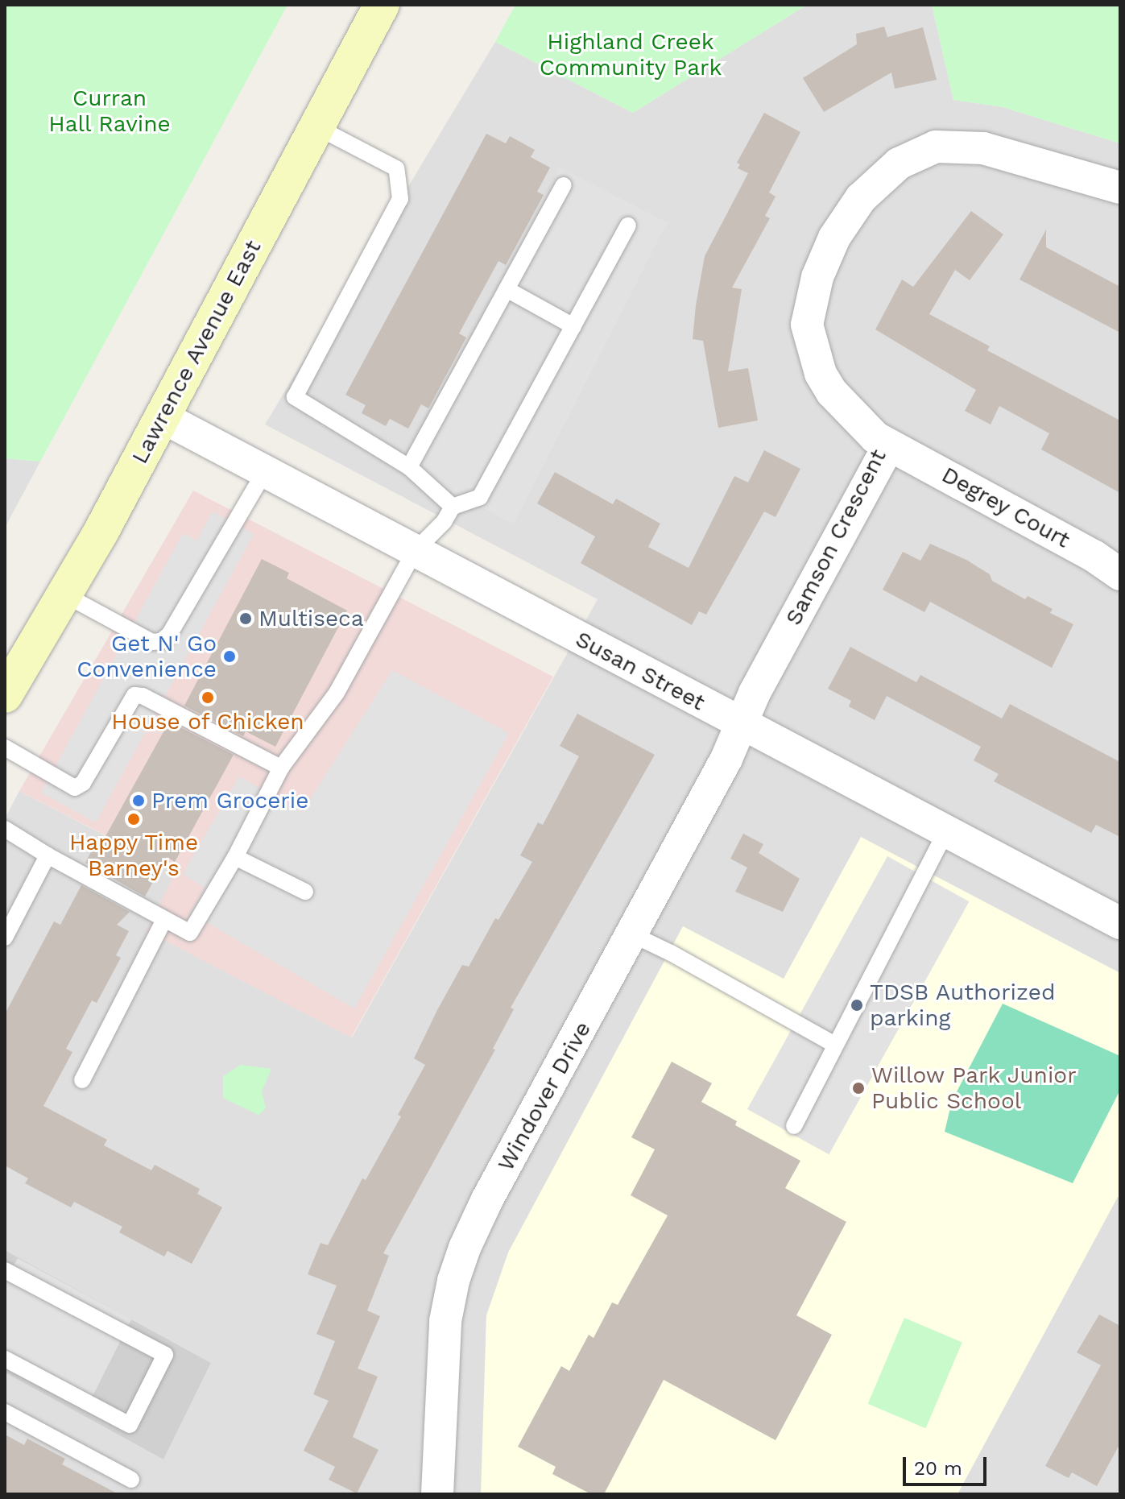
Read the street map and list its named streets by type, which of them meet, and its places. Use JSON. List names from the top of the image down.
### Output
{
  "streets": {
    "main road": ["Lawrence Avenue East"],
    "street": [
      "Degrey Court",
      "Samson Crescent",
      "Susan Street",
      "Windover Drive"
    ]
  },
  "crossings": [
    ["Lawrence Avenue East", "Susan Street"],
    ["Degrey Court", "Samson Crescent"],
    ["Samson Crescent", "Susan Street"],
    ["Samson Crescent", "Windover Drive"],
    ["Susan Street", "Windover Drive"]
  ],
  "parks": ["Highland Creek Community Park", "Curran Hall Ravine"],
  "places": [
    "Multiseca",
    "Get N' Go Convenience",
    "House of Chicken",
    "Prem Grocerie",
    "Happy Time Barney's",
    "TDSB Authorized parking",
    "Willow Park Junior Public School"
  ],
  "scale_bar": "20 m"
}
